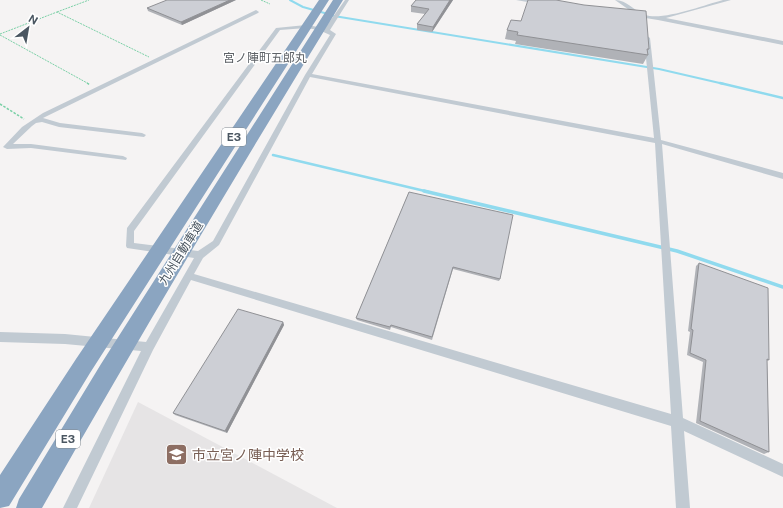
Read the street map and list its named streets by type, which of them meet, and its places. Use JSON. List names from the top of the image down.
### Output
{
  "streets": {
    "highway": ["E3", "九州自動車道"]
  },
  "districts": ["宮ノ陣町五郎丸"],
  "places": {
    "school or university": ["市立宮ノ陣中学校"]
  },
  "north": "top right"
}
